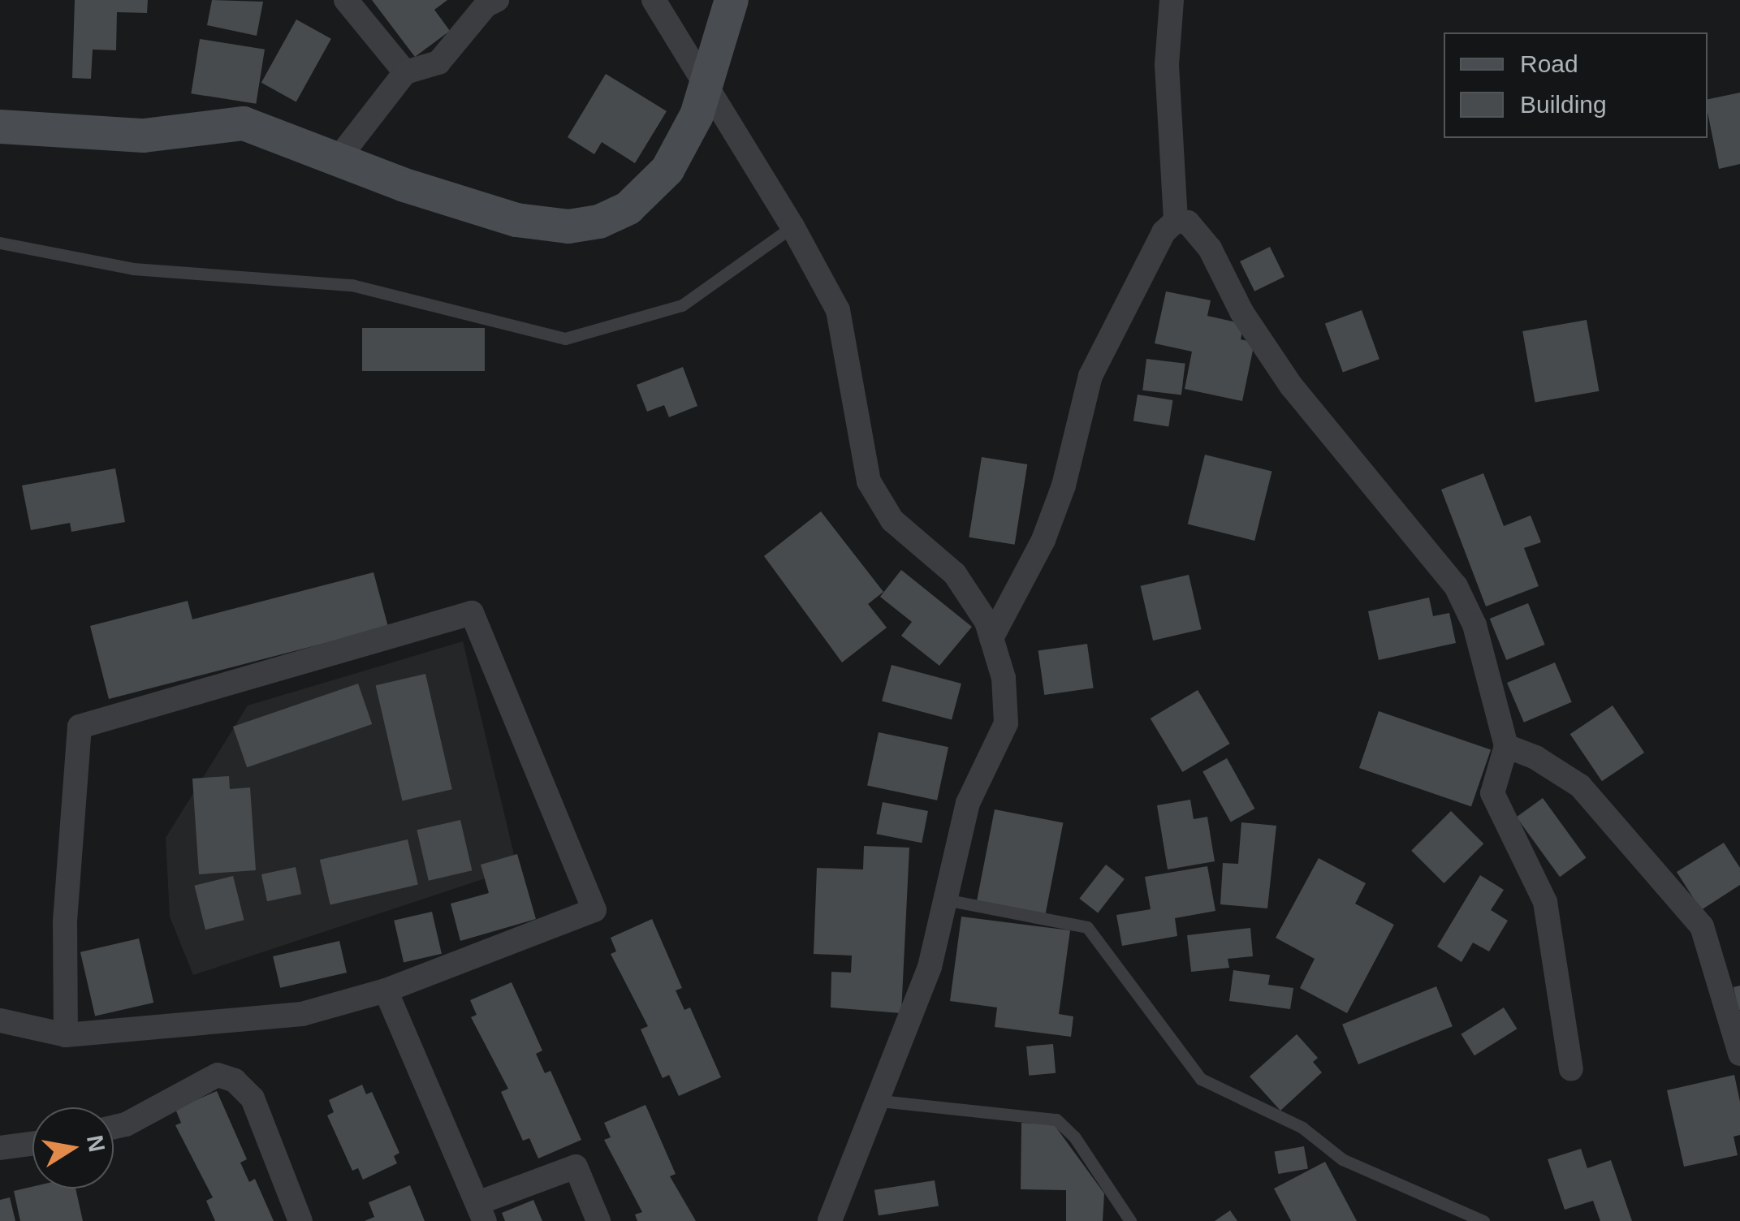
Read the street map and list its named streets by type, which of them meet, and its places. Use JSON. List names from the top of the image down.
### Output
{
  "legend": ["Road", "Building"],
  "north": "right"
}
